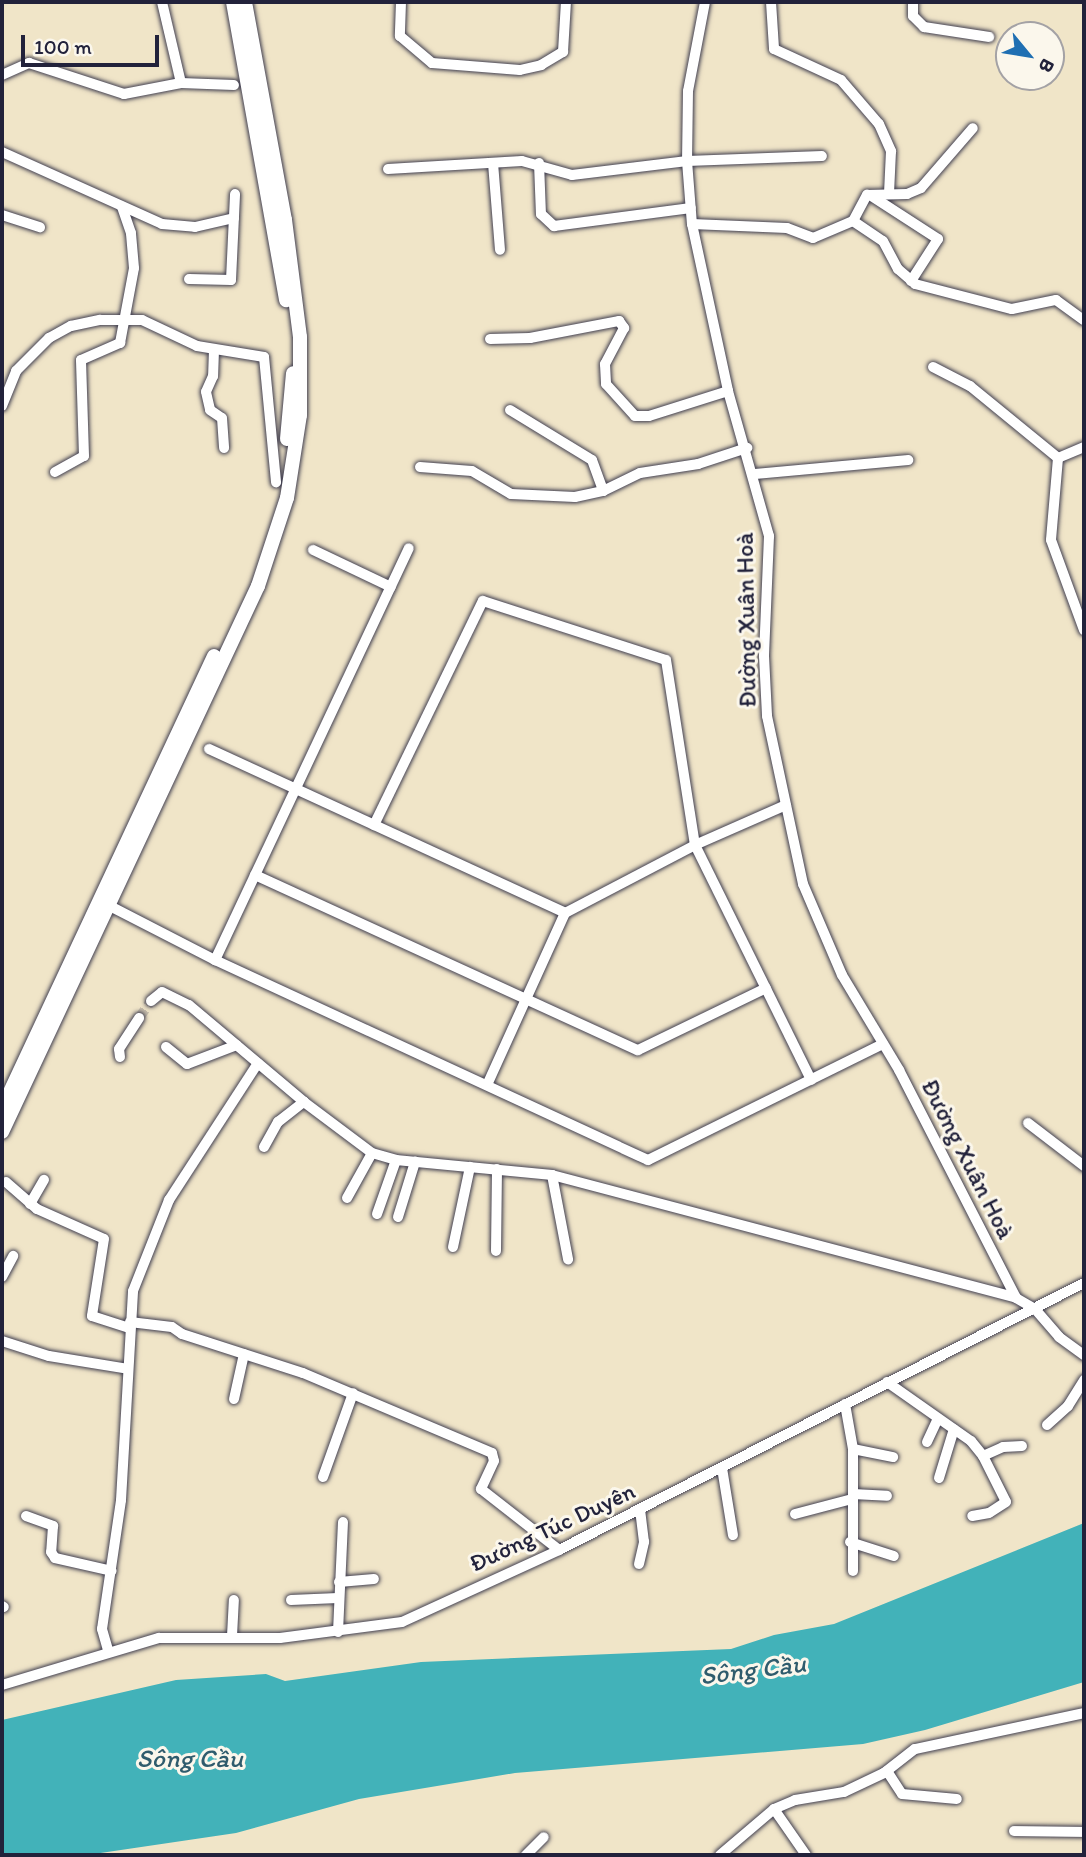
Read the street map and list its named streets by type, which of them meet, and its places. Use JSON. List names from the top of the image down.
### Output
{
  "streets": {
    "street": ["Đường Xuân Hoà", "Đường Túc Duyên"]
  },
  "water": ["Sông Cầu"],
  "scale_bar": "100 m",
  "north": "bottom right"
}
